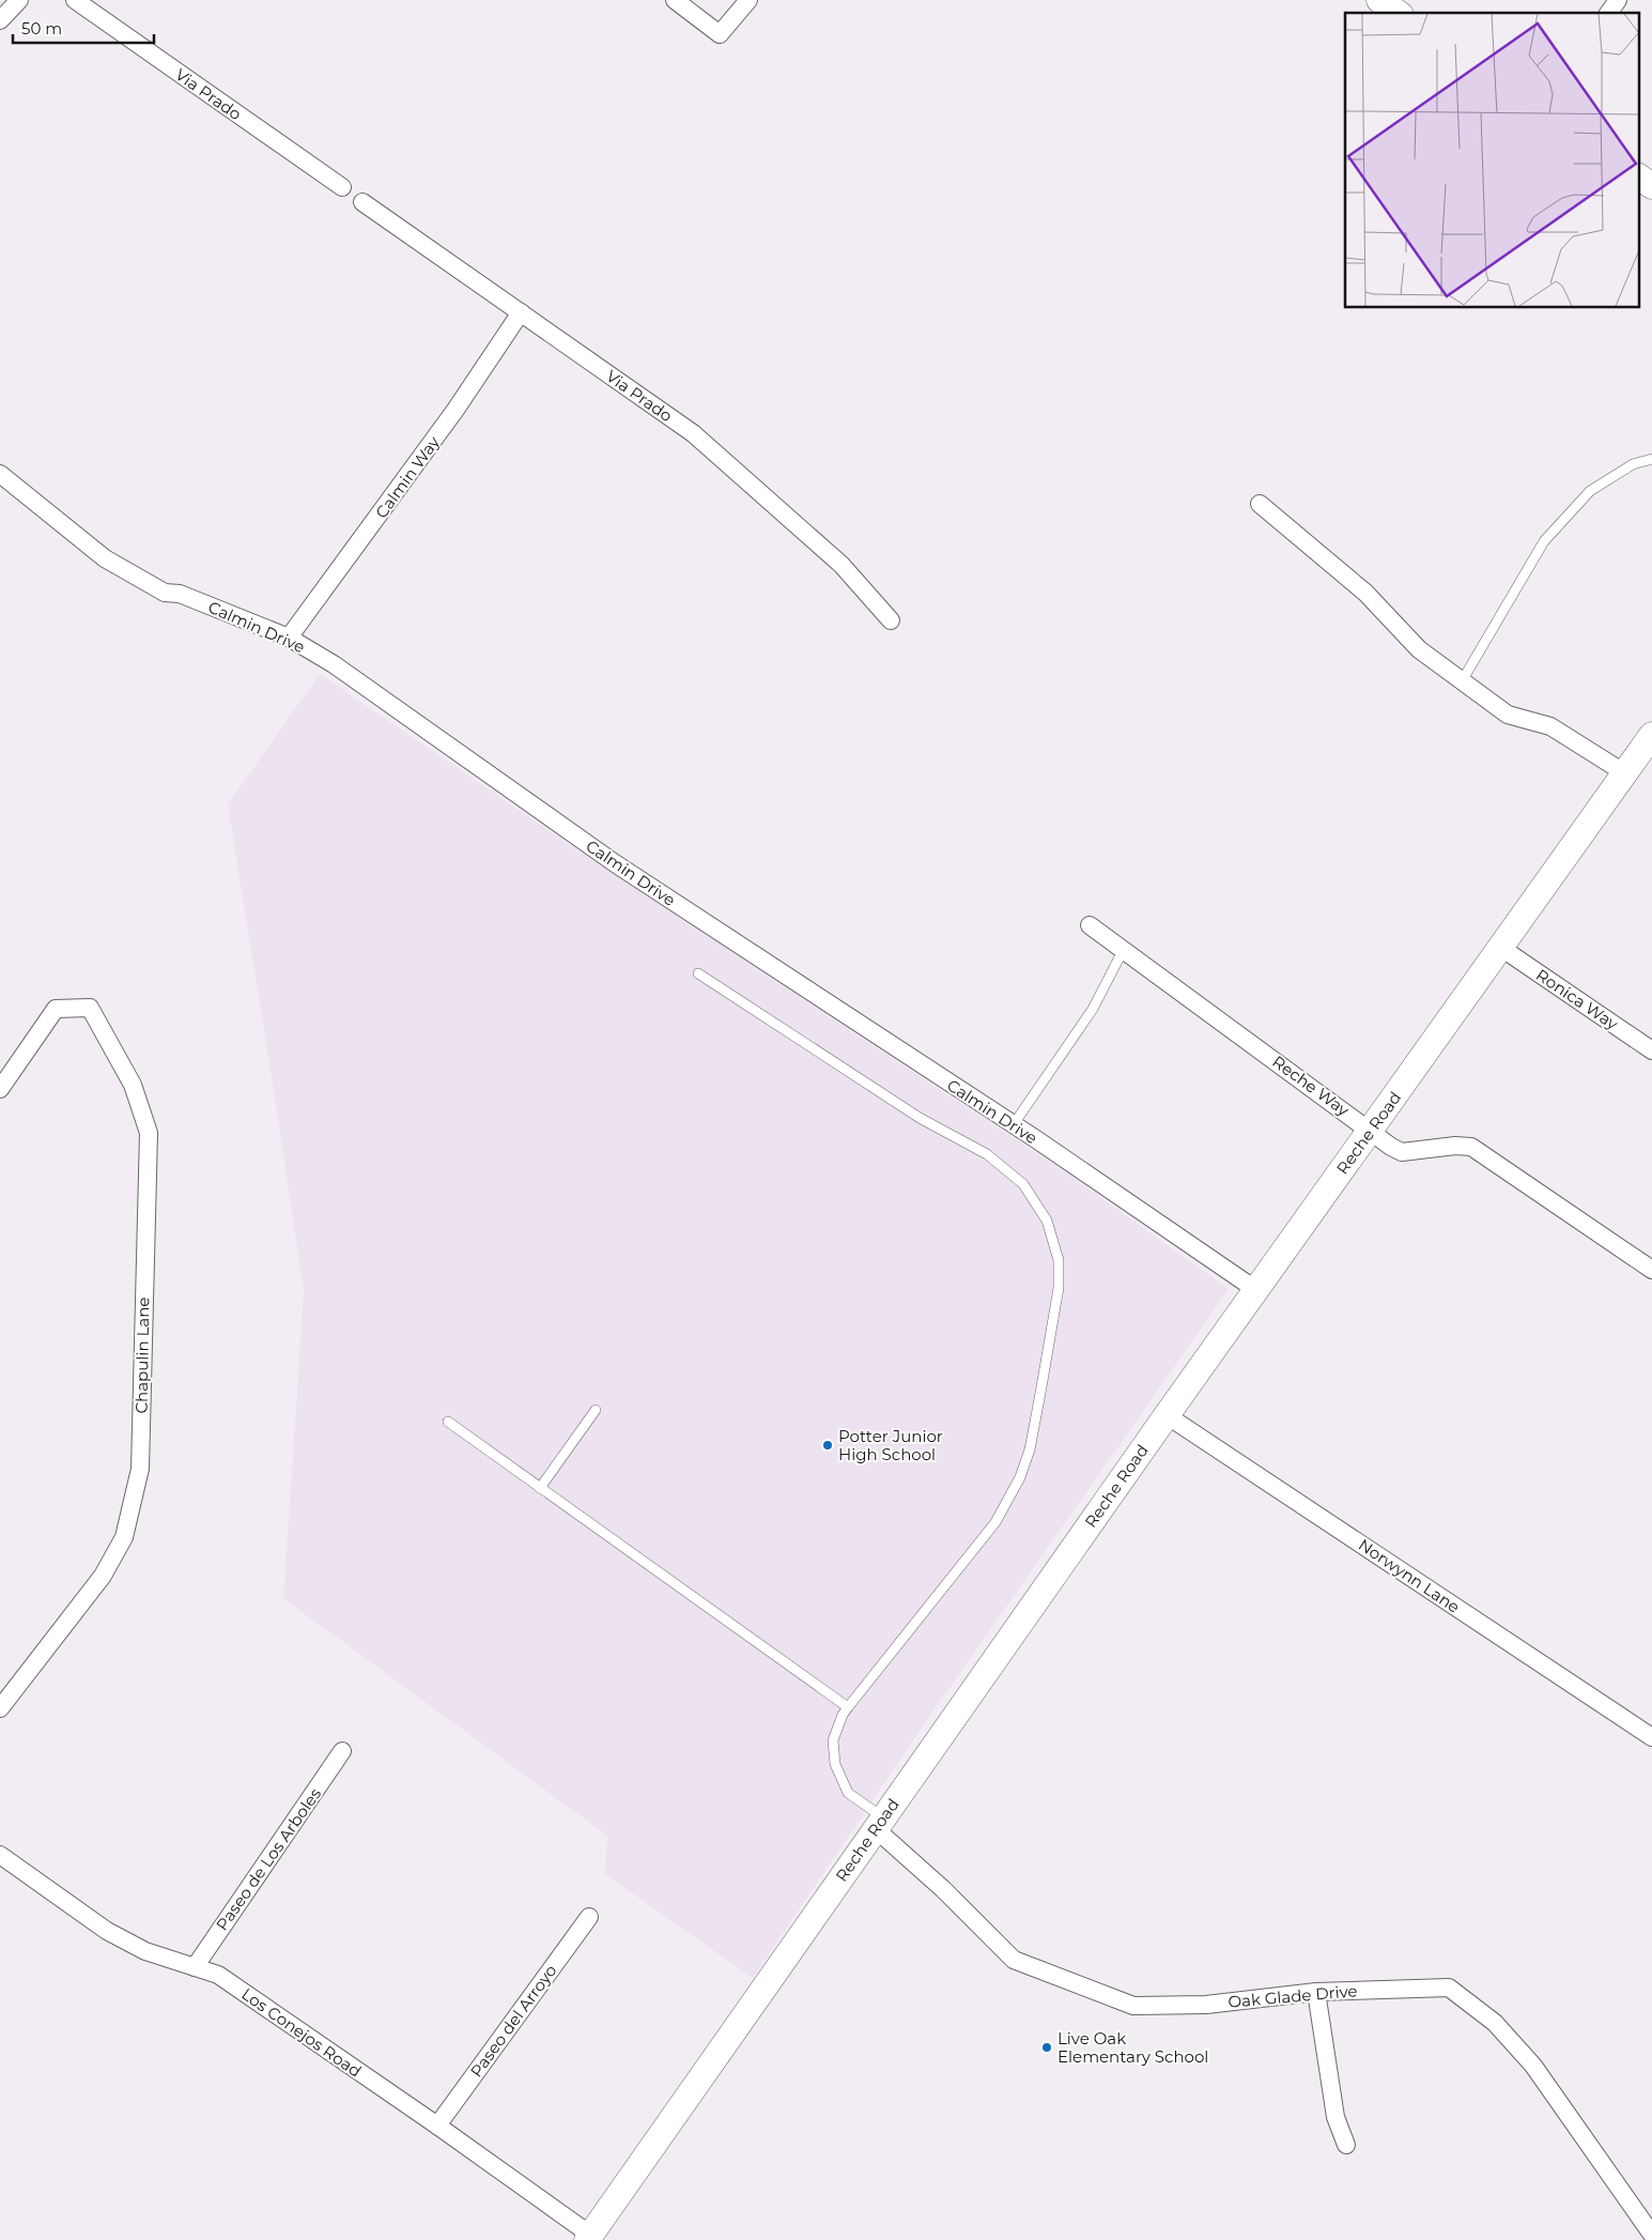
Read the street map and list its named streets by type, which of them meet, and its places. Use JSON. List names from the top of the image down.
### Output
{
  "streets": {
    "main road": ["Reche Road"],
    "street": [
      "Via Prado",
      "Calmin Way",
      "Calmin Drive",
      "Ronica Way",
      "Reche Way",
      "Chapulin Lane",
      "Norwynn Lane",
      "Paseo de Los Arboles",
      "Oak Glade Drive",
      "Paseo del Arroyo",
      "Los Conejos Road"
    ]
  },
  "crossings": [
    ["Via Prado", "Calmin Way"],
    ["Calmin Way", "Calmin Drive"],
    ["Calmin Drive", "Reche Road"],
    ["Ronica Way", "Reche Road"],
    ["Reche Way", "Reche Road"],
    ["Reche Road", "Norwynn Lane"],
    ["Reche Road", "Oak Glade Drive"],
    ["Reche Road", "Los Conejos Road"],
    ["Paseo de Los Arboles", "Los Conejos Road"],
    ["Paseo del Arroyo", "Los Conejos Road"]
  ],
  "places": ["Potter Junior High School", "Live Oak Elementary School"],
  "scale_bar": "50 m"
}
